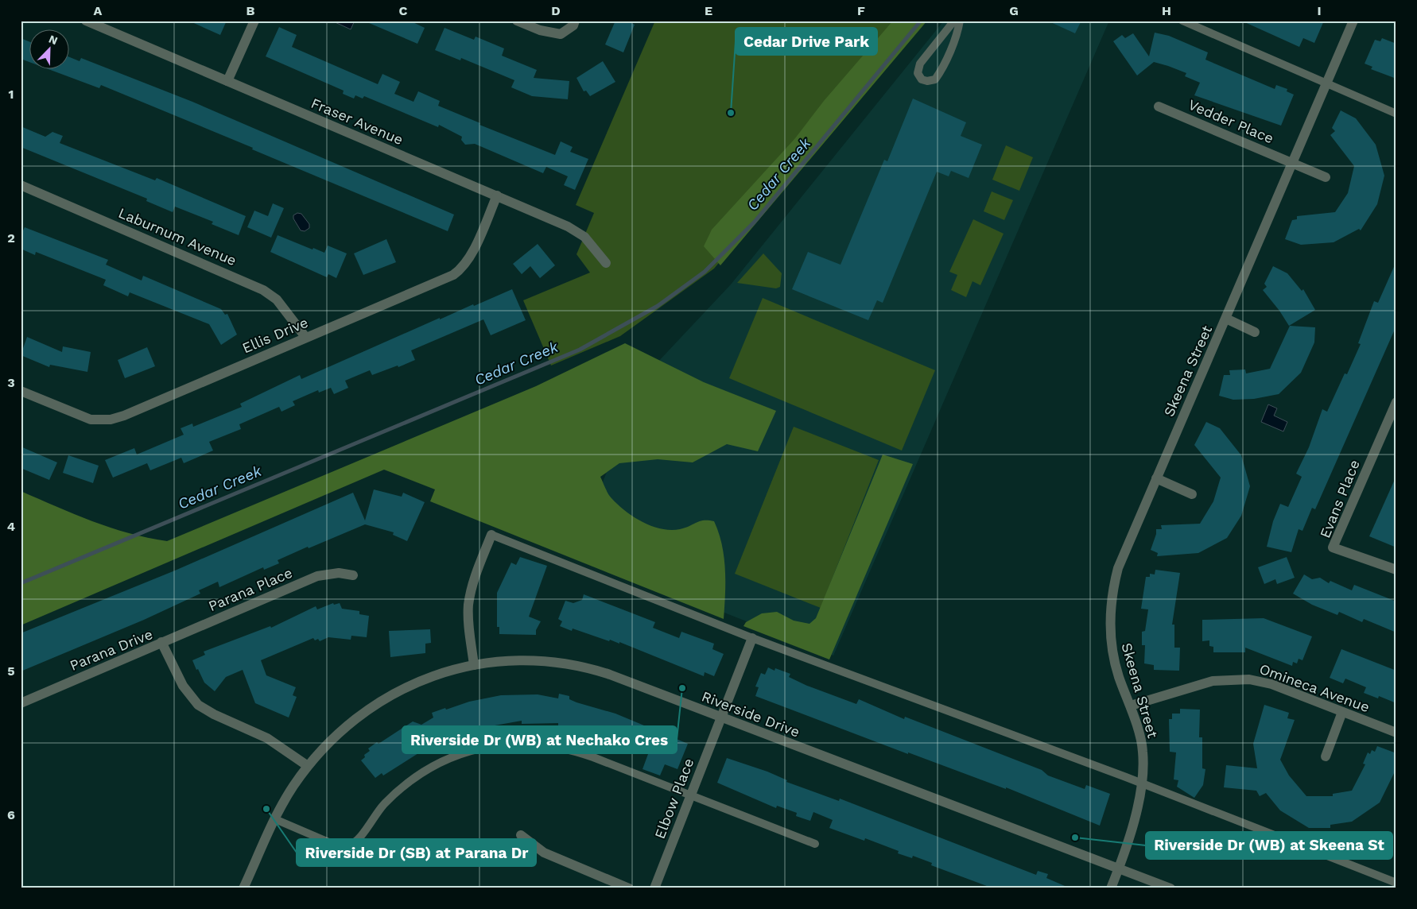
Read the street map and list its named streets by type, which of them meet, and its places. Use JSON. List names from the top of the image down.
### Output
{
  "streets": {
    "street": [
      "Fraser Avenue",
      "Vedder Place",
      "Laburnum Avenue",
      "Ellis Drive",
      "Skeena Street",
      "Evans Place",
      "Parana Place",
      "Parana Drive",
      "Omineca Avenue",
      "Riverside Drive",
      "Elbow Place"
    ]
  },
  "crossings": [
    ["Fraser Avenue", "Ellis Drive"],
    ["Vedder Place", "Skeena Street"],
    ["Laburnum Avenue", "Ellis Drive"],
    ["Skeena Street", "Omineca Avenue"],
    ["Skeena Street", "Riverside Drive"],
    ["Parana Place", "Parana Drive"],
    ["Parana Drive", "Riverside Drive"],
    ["Riverside Drive", "Elbow Place"]
  ],
  "water": ["Cedar Creek"],
  "places": [
    "Cedar Drive Park",
    "Riverside Dr (WB) at Nechako Cres",
    "Riverside Dr (SB) at Parana Dr",
    "Riverside Dr (WB) at Skeena St"
  ],
  "north": "top right",
  "grid": {
    "columns": [
      "A",
      "B",
      "C",
      "D",
      "E",
      "F",
      "G",
      "H",
      "I"
    ],
    "rows": [
      "1",
      "2",
      "3",
      "4",
      "5",
      "6"
    ]
  }
}
